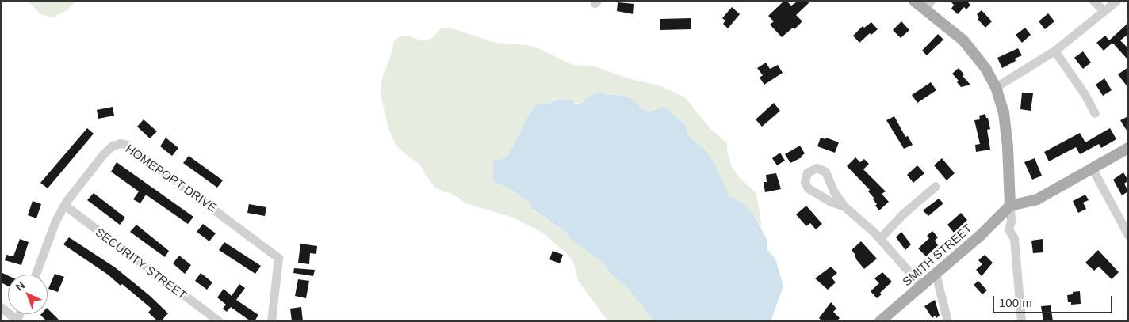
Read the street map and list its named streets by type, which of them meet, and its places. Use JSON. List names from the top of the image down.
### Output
{
  "streets": {
    "main road": ["SMITH STREET"],
    "street": ["HOMEPORT DRIVE", "SECURITY STREET"]
  },
  "crossings": [
    ["HOMEPORT DRIVE", "SECURITY STREET"]
  ],
  "scale_bar": "100 m",
  "north": "top left"
}
